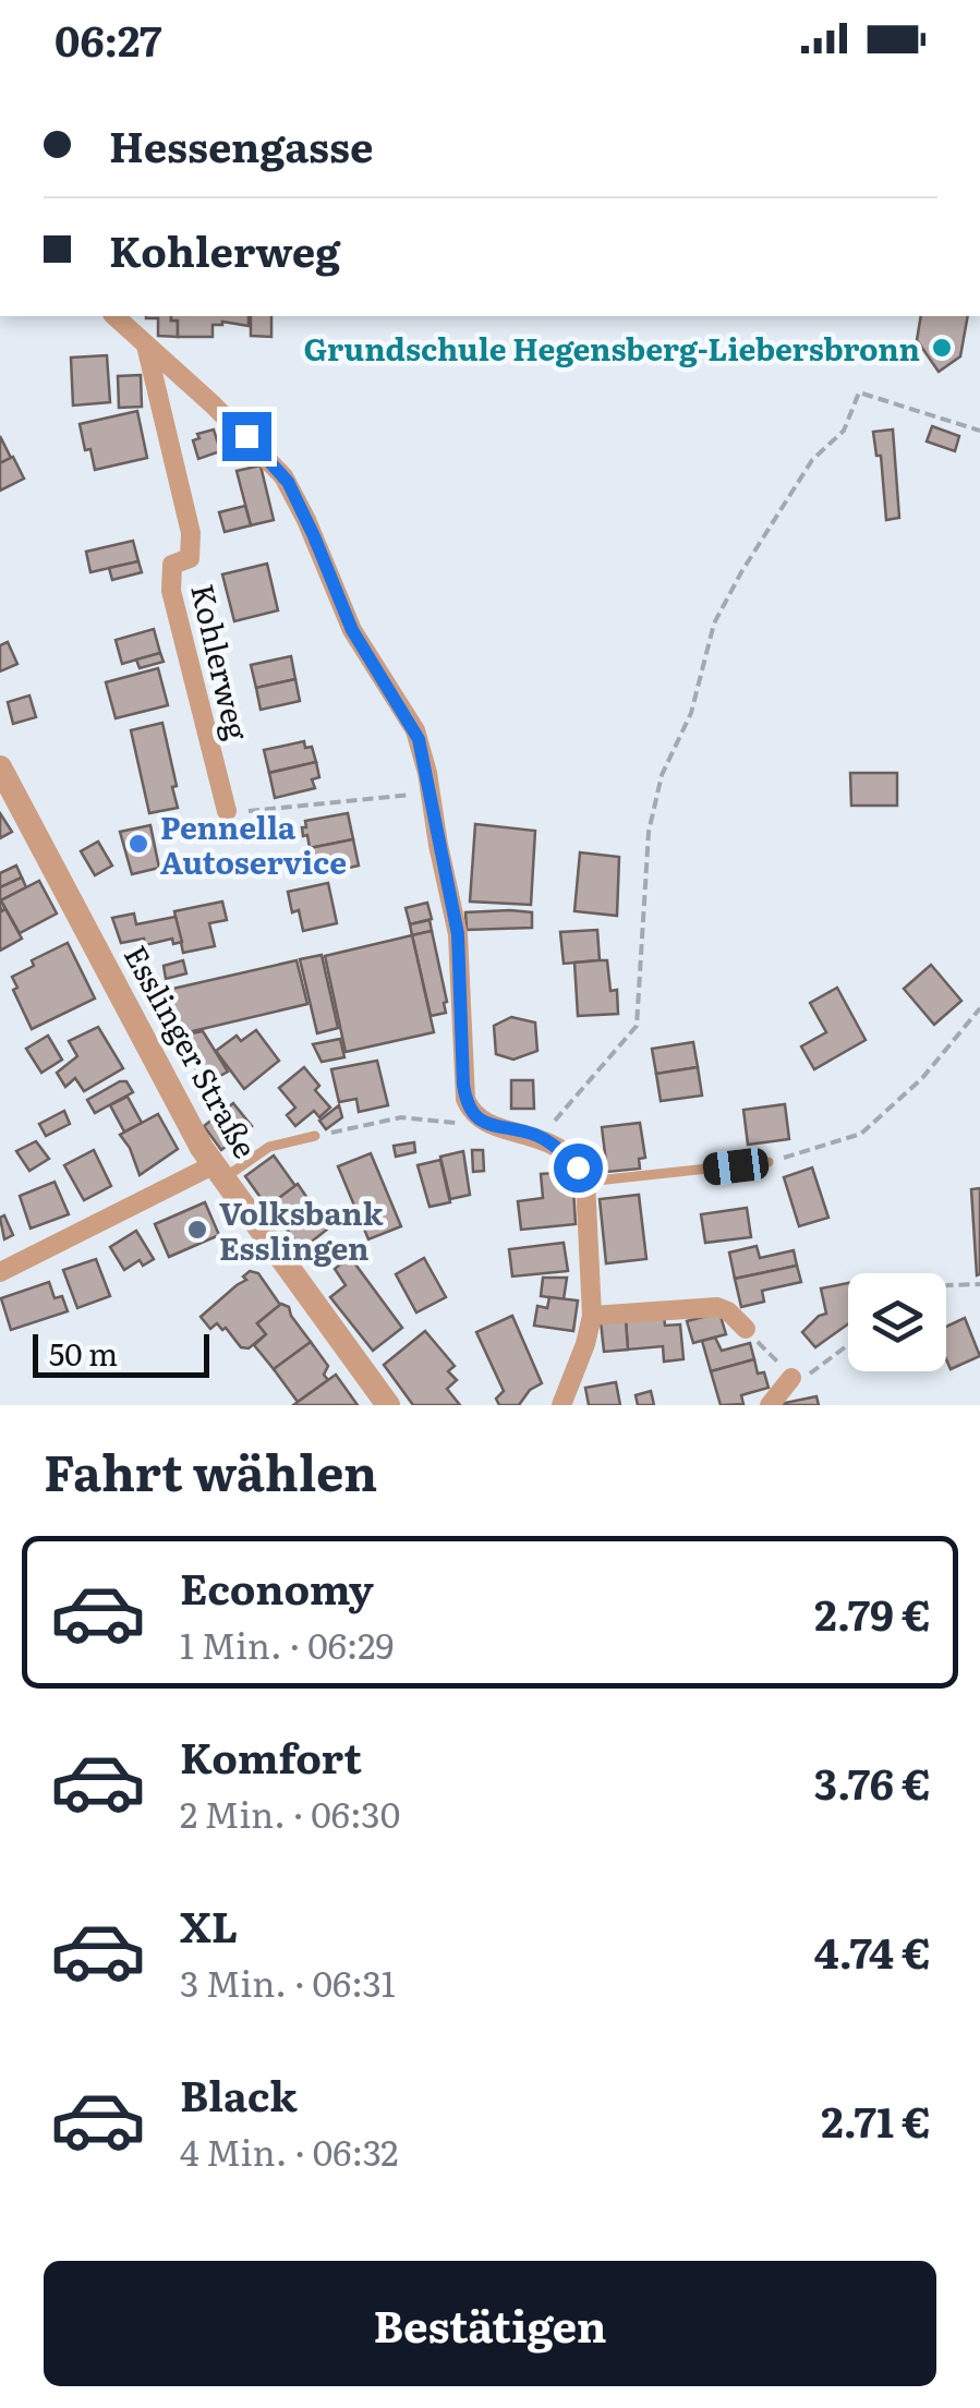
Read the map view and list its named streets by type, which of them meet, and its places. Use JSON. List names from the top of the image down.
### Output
{
  "streets": {
    "street": ["Kohlerweg", "Esslinger Straße"]
  },
  "places": ["Grundschule Hegensberg-Liebersbronn", "Pennella Autoservice", "Volksbank Esslingen"],
  "scale_bar": "50 m",
  "page": {
    "status": "06:27",
    "banner": ["Hessengasse", "Kohlerweg"],
    "scale": "50 m",
    "heading": "Fahrt wählen",
    "list": [
      {
        "name": "Economy",
        "note": "1 Min. · 06:29",
        "value": "2.79 €"
      },
      {
        "name": "Komfort",
        "note": "2 Min. · 06:30",
        "value": "3.76 €"
      },
      {
        "name": "XL",
        "note": "3 Min. · 06:31",
        "value": "4.74 €"
      },
      {
        "name": "Black",
        "note": "4 Min. · 06:32",
        "value": "2.71 €"
      }
    ],
    "buttons": "Bestätigen"
  }
}
